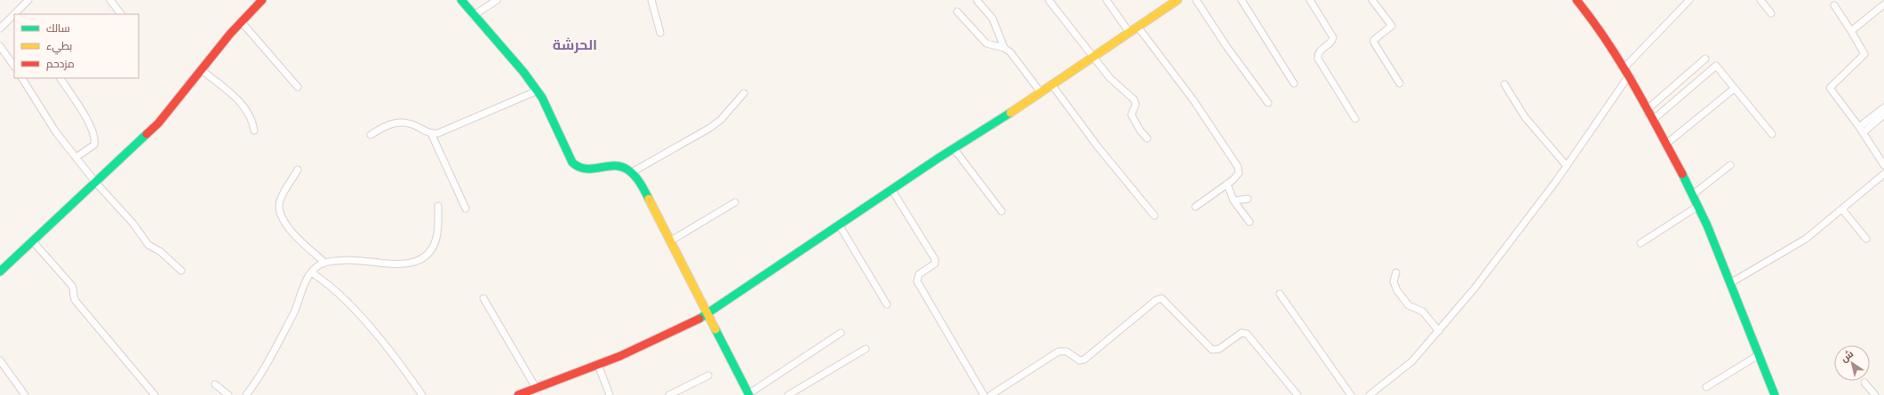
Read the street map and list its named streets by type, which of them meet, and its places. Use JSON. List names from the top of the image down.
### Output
{
  "districts": ["الحرشة"],
  "legend": ["سالك", "بطيء", "مزدحم"],
  "north": "top left"
}
